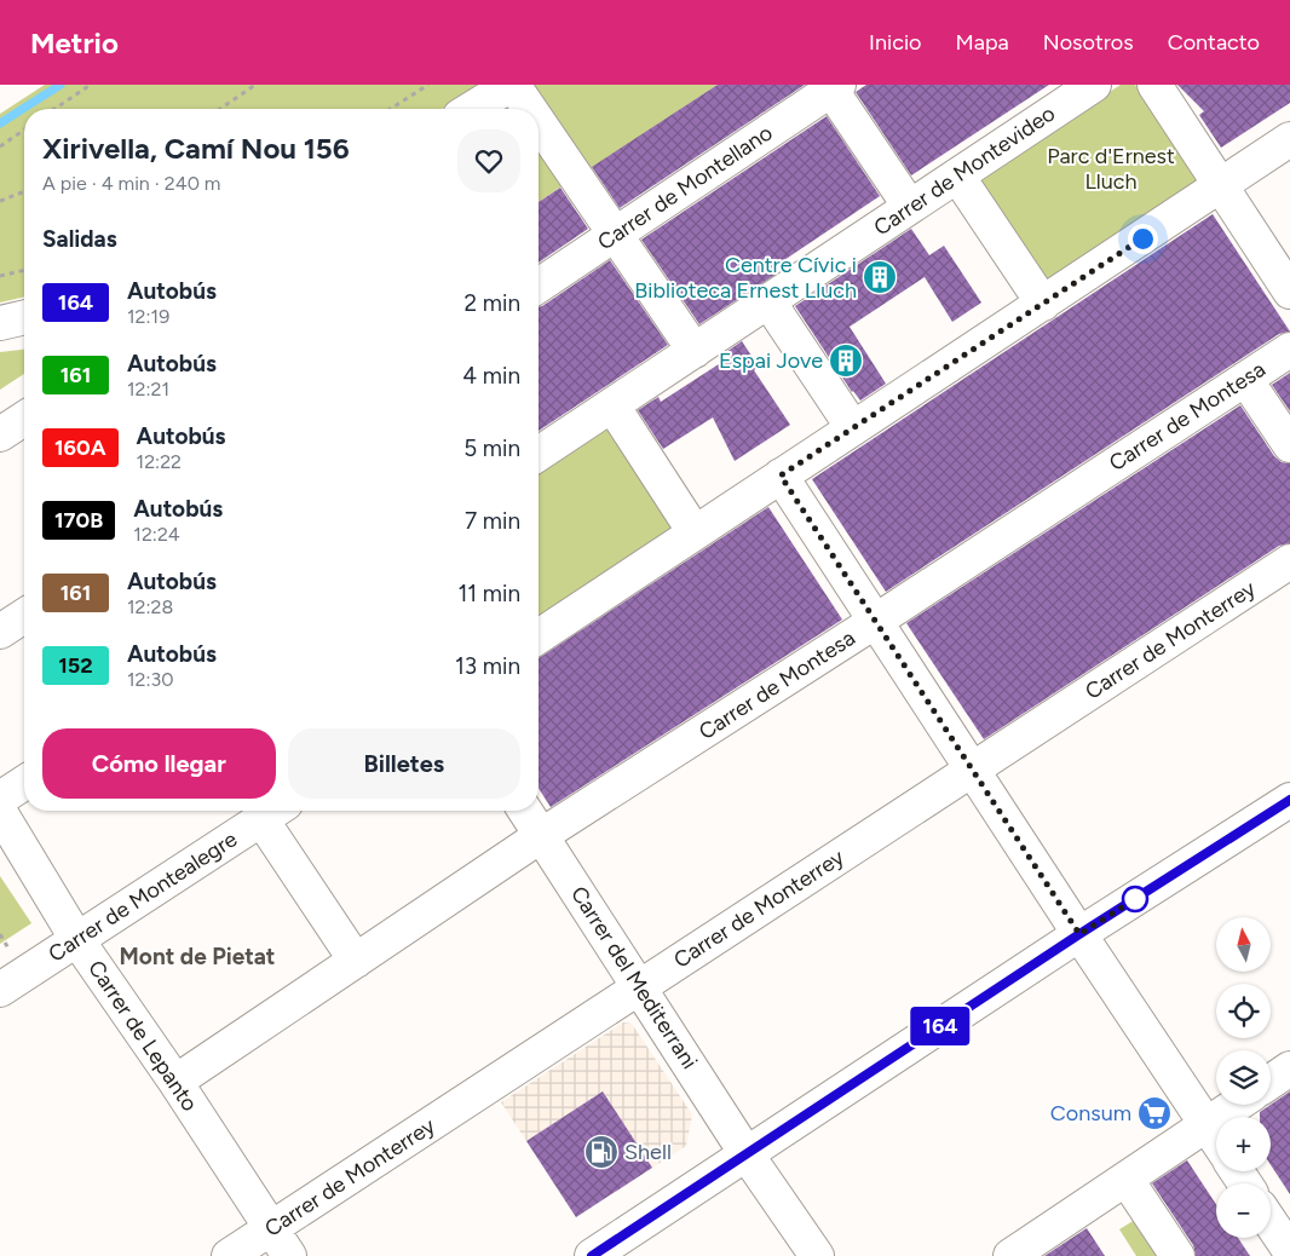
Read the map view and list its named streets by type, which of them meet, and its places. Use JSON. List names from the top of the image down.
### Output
{
  "streets": {
    "street": [
      "Carrer de Montevideo",
      "Carrer de Montellano",
      "Carrer de Montesa",
      "Carrer de Monterrey",
      "Carrer de Montealegre",
      "Carrer del Mediterrani",
      "Carrer de Lepanto"
    ]
  },
  "crossings": [
    ["Carrer de Montesa", "Carrer del Mediterrani"],
    ["Carrer de Montesa", "Carrer de Lepanto"],
    ["Carrer de Monterrey", "Carrer del Mediterrani"],
    ["Carrer de Monterrey", "Carrer de Lepanto"],
    ["Carrer de Montealegre", "Carrer de Lepanto"]
  ],
  "districts": ["Mont de Pietat"],
  "parks": ["Parc d'Ernest Lluch"],
  "places": {
    "building": ["Centre Cívic i Biblioteca Ernest Lluch", "Espai Jove"],
    "supermarket": ["Consum"],
    "fuel station": ["Shell"]
  },
  "lines": ["bus line 164"],
  "north": "top",
  "page": {
    "header": "Metrio",
    "nav": [
      "Inicio",
      "Mapa",
      "Nosotros",
      "Contacto"
    ],
    "on_map": "164",
    "heading": [
      ["Xirivella, Camí Nou 156", "A pie · 4 min · 240 m"],
      "Salidas"
    ],
    "list": [
      {
        "mark": "164",
        "name": "Autobús",
        "note": "12:19",
        "value": "2 min"
      },
      {
        "mark": "161",
        "name": "Autobús",
        "note": "12:21",
        "value": "4 min"
      },
      {
        "mark": "160A",
        "name": "Autobús",
        "note": "12:22",
        "value": "5 min"
      },
      {
        "mark": "170B",
        "name": "Autobús",
        "note": "12:24",
        "value": "7 min"
      },
      {
        "mark": "161",
        "name": "Autobús",
        "note": "12:28",
        "value": "11 min"
      },
      {
        "mark": "152",
        "name": "Autobús",
        "note": "12:30",
        "value": "13 min"
      }
    ],
    "buttons": ["Cómo llegar", "Billetes"],
    "map_buttons": ["+", "−"]
  }
}
